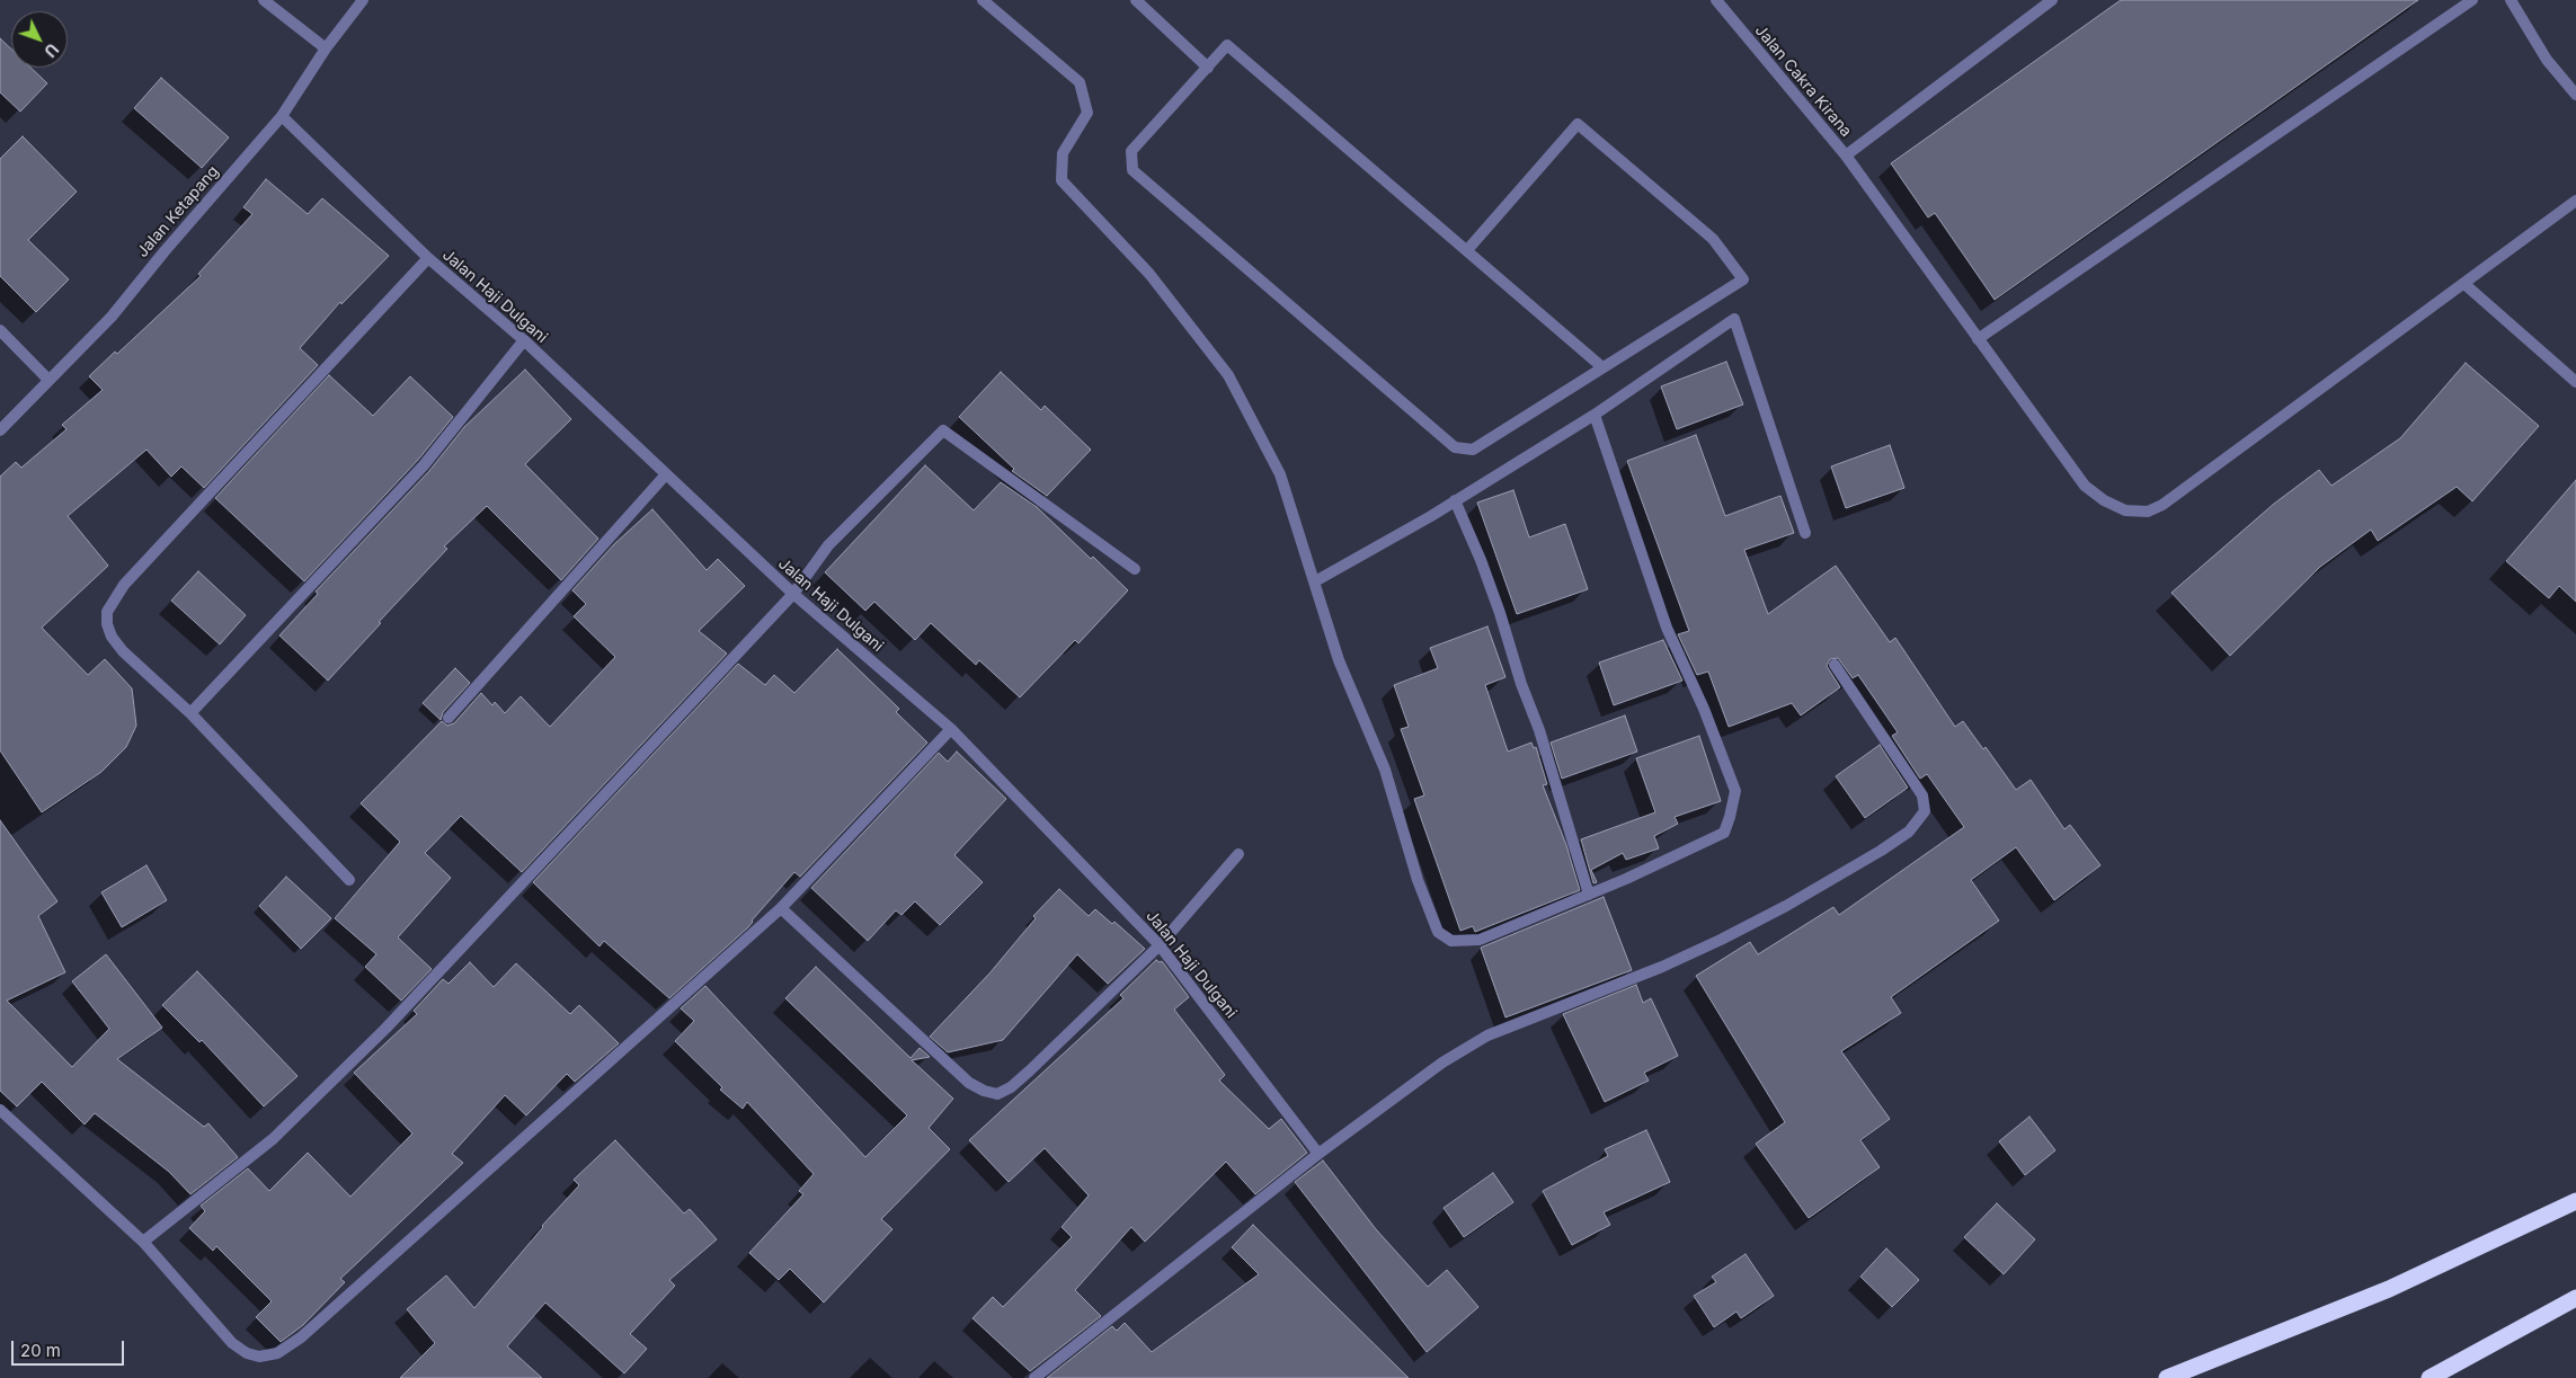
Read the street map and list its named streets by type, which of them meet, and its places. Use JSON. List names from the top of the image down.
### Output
{
  "streets": {
    "street": ["Jalan Cakra Kirana", "Jalan Ketapang", "Jalan Haji Dulgani"]
  },
  "crossings": [
    ["Jalan Ketapang", "Jalan Haji Dulgani"]
  ],
  "scale_bar": "20 m",
  "north": "bottom right"
}
